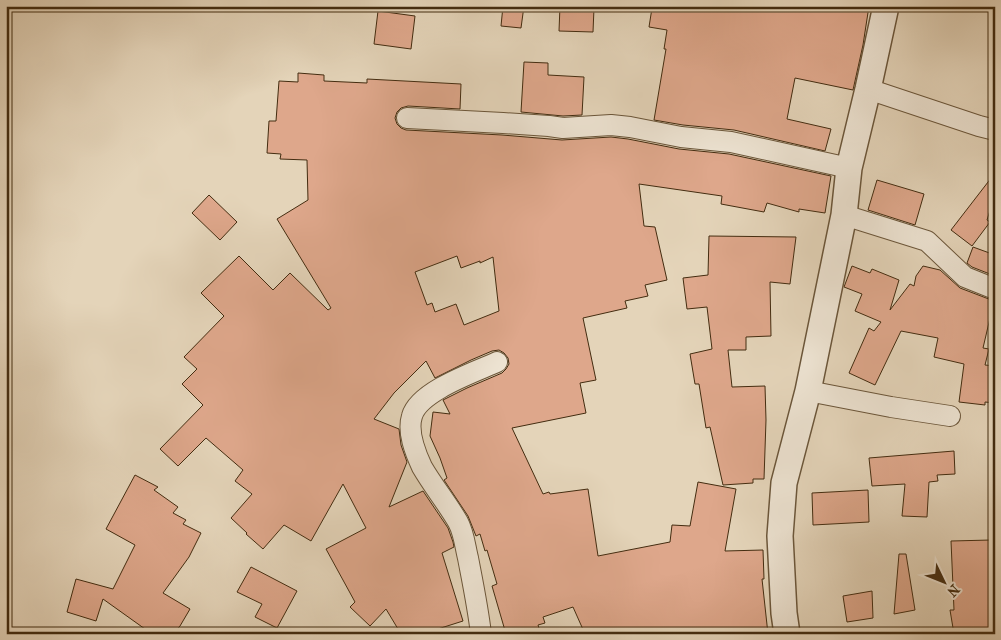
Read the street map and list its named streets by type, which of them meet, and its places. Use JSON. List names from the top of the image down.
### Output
{
  "north": "bottom right"
}
